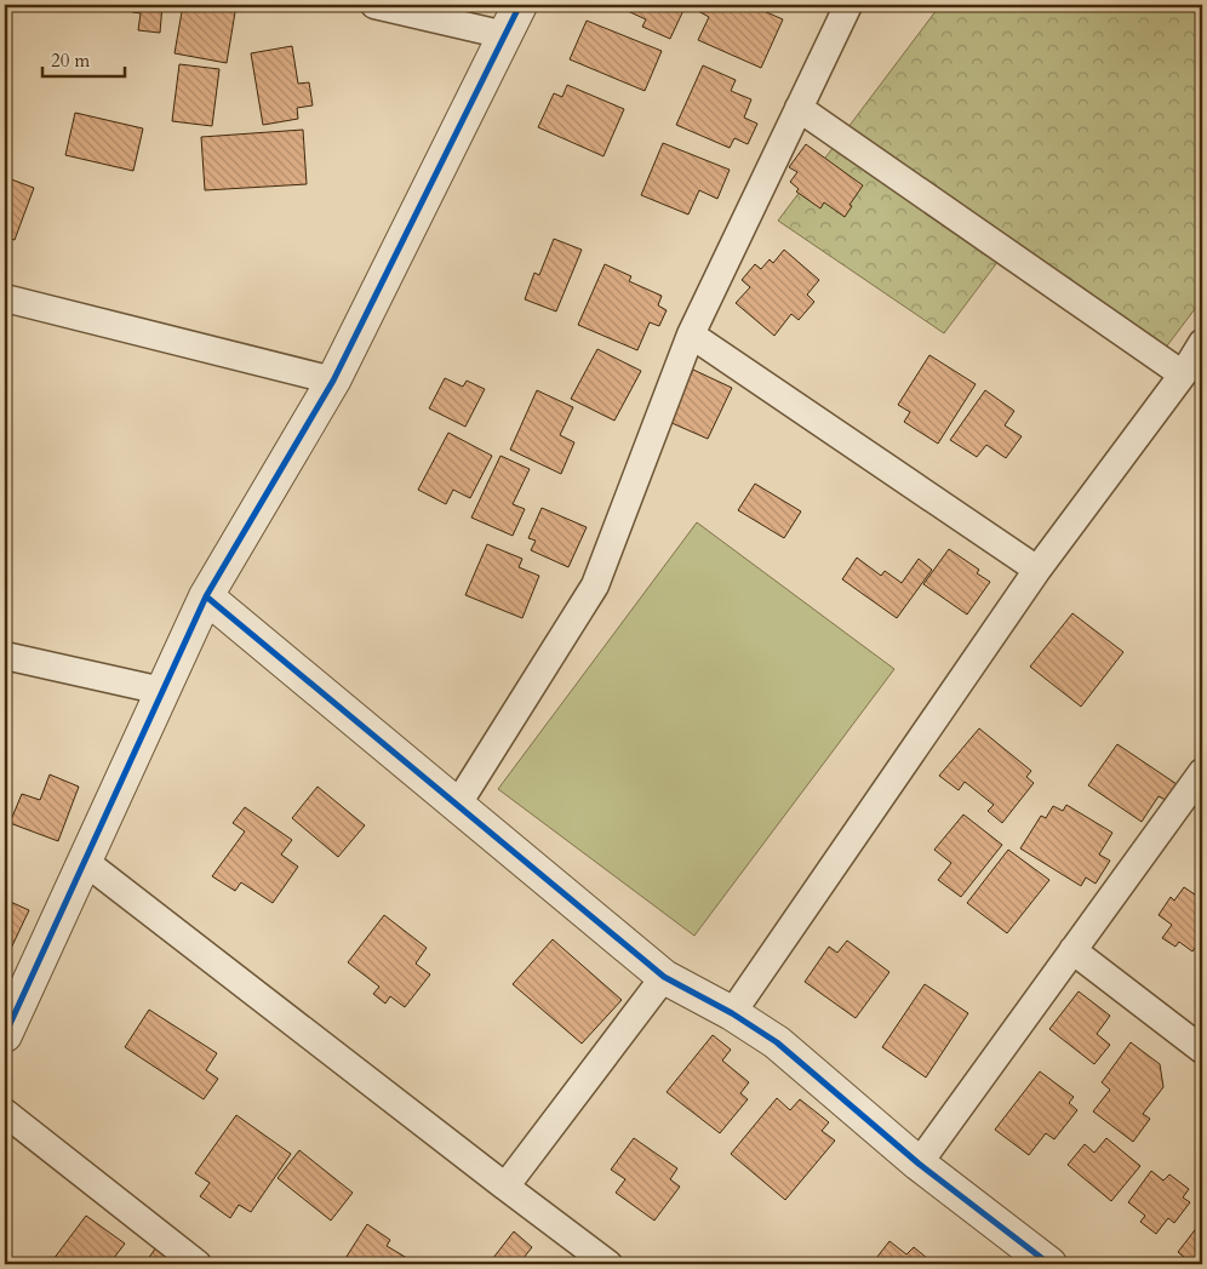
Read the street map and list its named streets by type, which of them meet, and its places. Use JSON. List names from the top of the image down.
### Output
{
  "scale_bar": "20 m"
}
